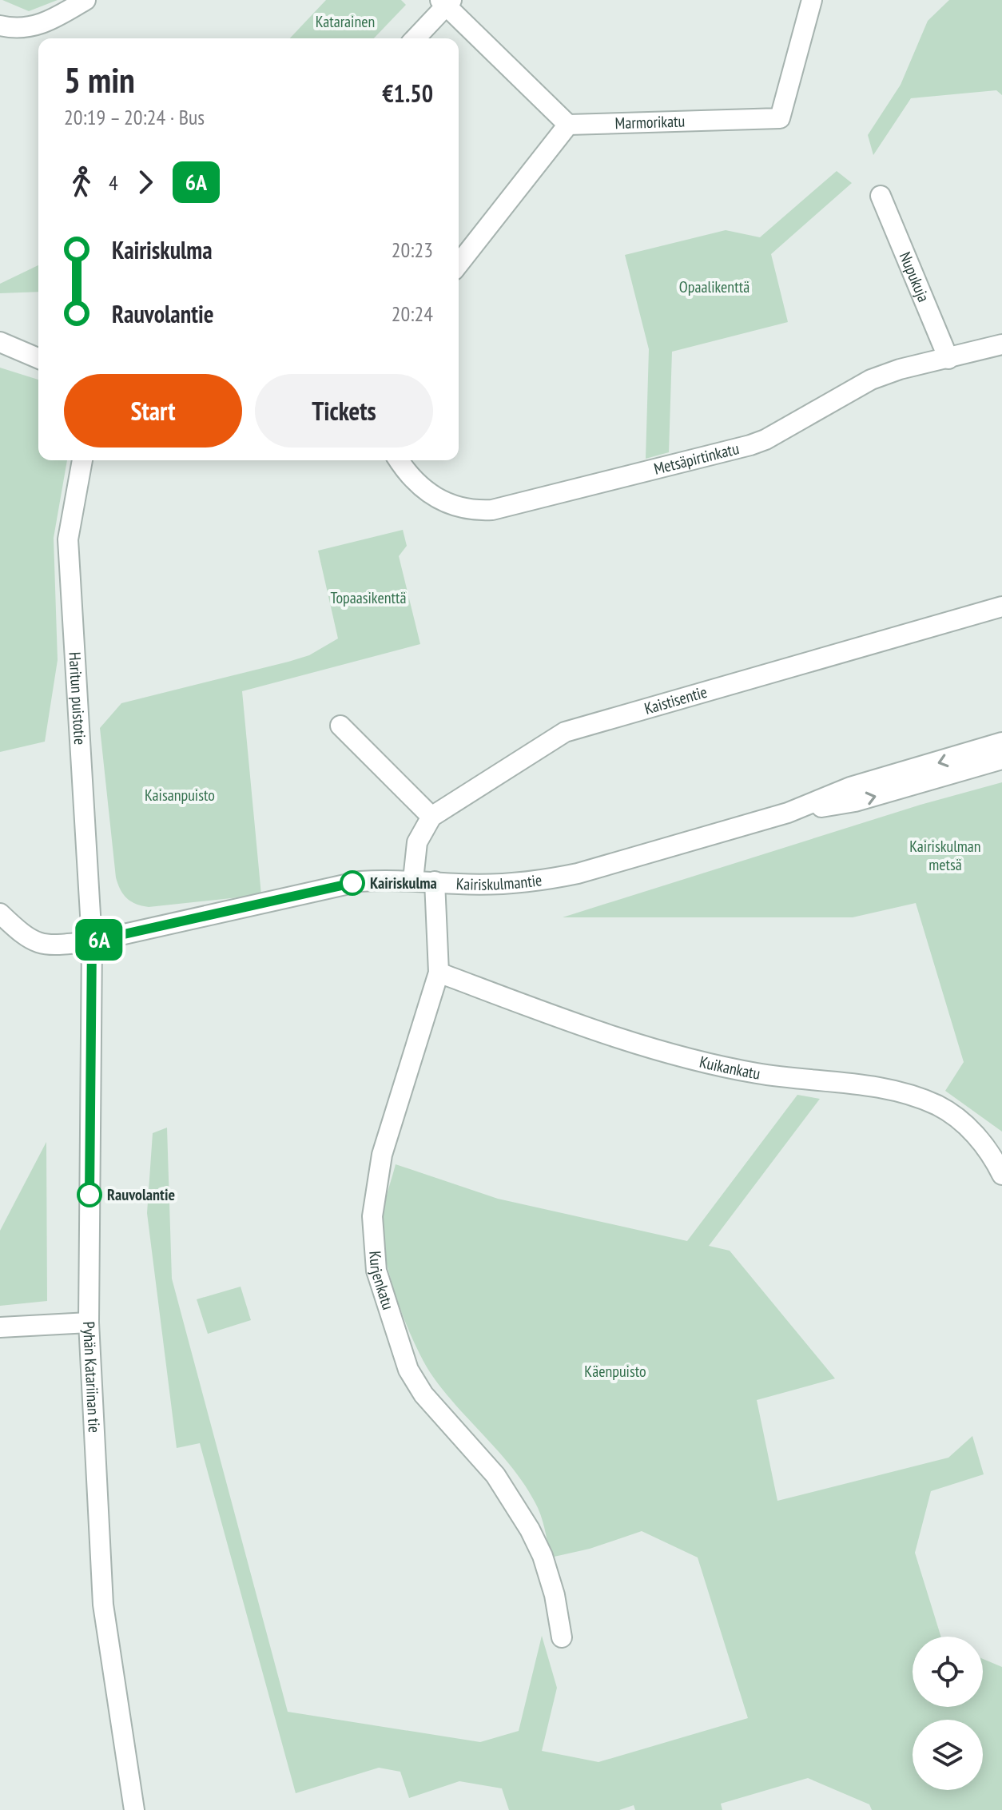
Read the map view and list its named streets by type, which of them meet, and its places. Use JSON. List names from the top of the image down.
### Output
{
  "streets": {
    "street": [
      "Marmorikatu",
      "Nupukuja",
      "Metsäpirtinkatu",
      "Haritun puistotie",
      "Kaistisentie",
      "Kairiskulmantie",
      "Kuikankatu",
      "Kurjenkatu",
      "Pyhän Katariinan tie"
    ]
  },
  "crossings": [
    ["Nupukuja", "Metsäpirtinkatu"],
    ["Haritun puistotie", "Kairiskulmantie"],
    ["Haritun puistotie", "Pyhän Katariinan tie"],
    ["Kaistisentie", "Kairiskulmantie"],
    ["Kairiskulmantie", "Kurjenkatu"],
    ["Kairiskulmantie", "Pyhän Katariinan tie"],
    ["Kuikankatu", "Kurjenkatu"]
  ],
  "parks": [
    "Katarainen",
    "Opaalikenttä",
    "Topaasikenttä",
    "Kaisanpuisto",
    "Kairiskulman metsä",
    "Käenpuisto"
  ],
  "places": ["Kairiskulma", "Rauvolantie"],
  "lines": ["bus line 6A"],
  "page": {
    "on_map": "6A",
    "heading": ["5 min", "20:19 – 20:24 · Bus", "€1.50"],
    "legs": ["4", "6A"],
    "list": [
      {
        "name": "Kairiskulma",
        "value": "20:23"
      },
      {
        "name": "Rauvolantie",
        "value": "20:24"
      }
    ],
    "buttons": ["Start", "Tickets"]
  }
}
